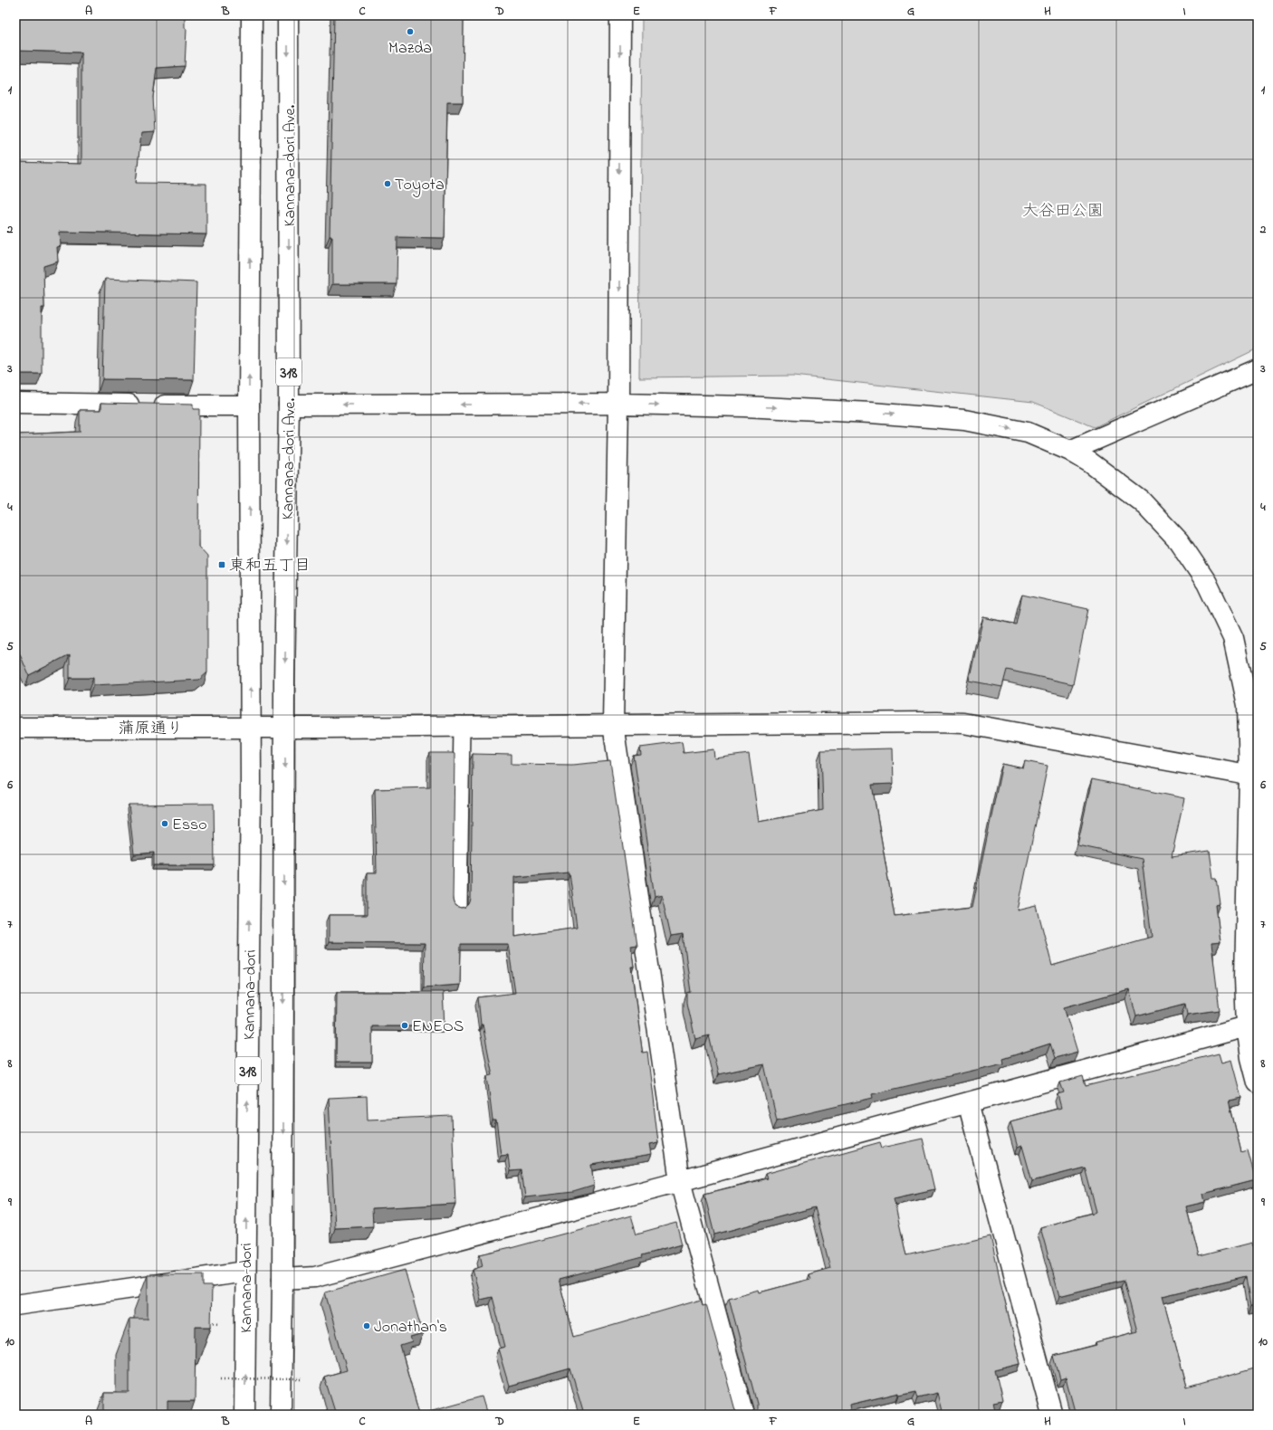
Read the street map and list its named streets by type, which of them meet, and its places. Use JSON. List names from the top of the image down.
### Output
{
  "streets": {
    "street": [
      "Kannana-dori Ave.",
      "318",
      "蒲原通り",
      "Kannana-dori"
    ]
  },
  "crossings": [
    ["Kannana-dori Ave.", "蒲原通り"],
    ["Kannana-dori Ave.", "Kannana-dori"],
    ["318", "蒲原通り"],
    ["318", "Kannana-dori"],
    ["蒲原通り", "Kannana-dori"]
  ],
  "parks": ["大谷田公園"],
  "places": {
    "other": [
      "Mazda",
      "Toyota",
      "Esso",
      "ENEOS",
      "Jonathan's"
    ],
    "transit": ["東和五丁目"]
  },
  "grid": {
    "columns": [
      "A",
      "B",
      "C",
      "D",
      "E",
      "F",
      "G",
      "H",
      "I"
    ],
    "rows": [
      "1",
      "2",
      "3",
      "4",
      "5",
      "6",
      "7",
      "8",
      "9",
      "10"
    ]
  }
}
